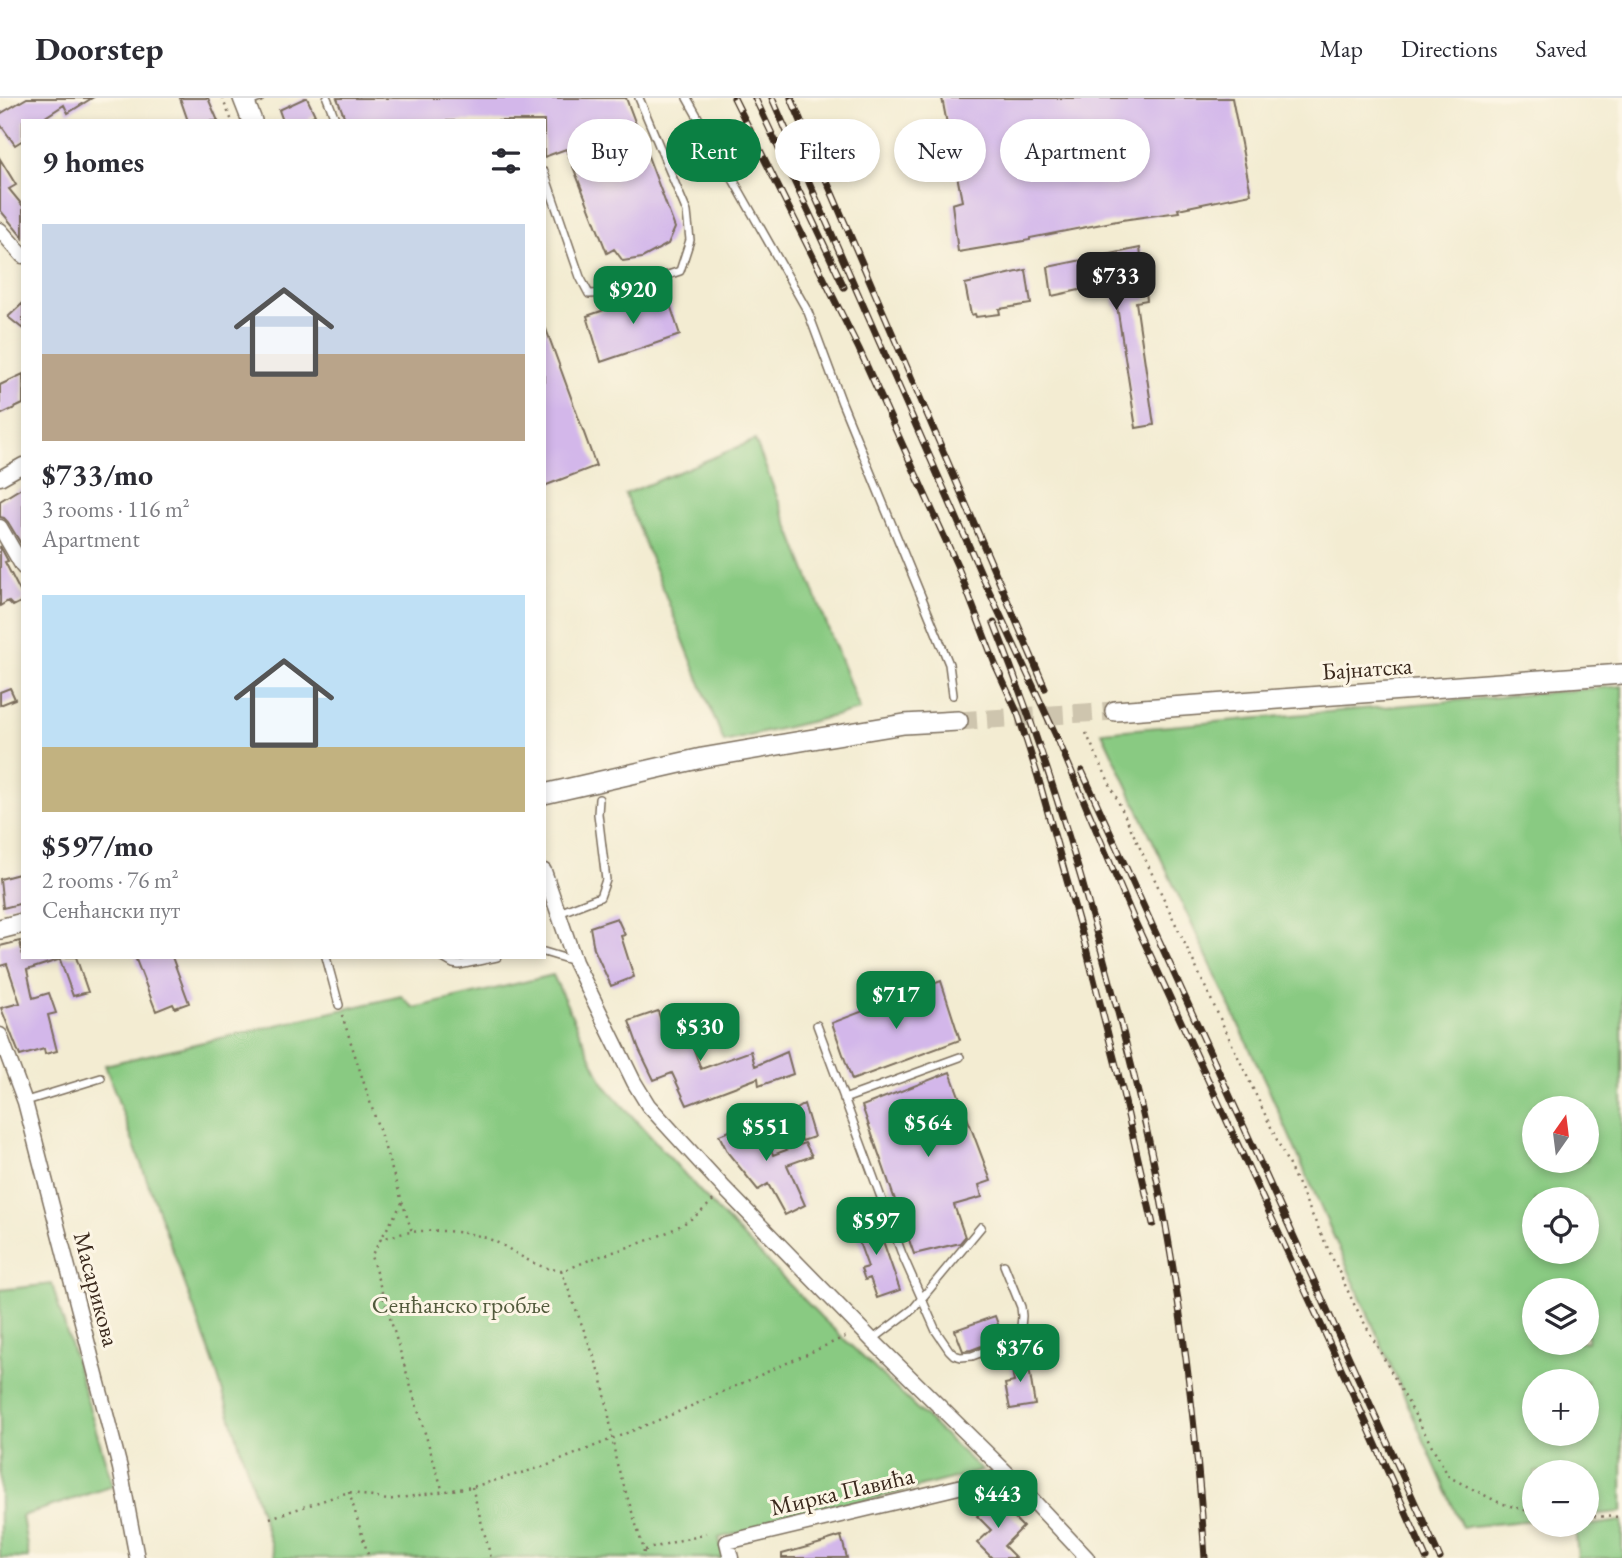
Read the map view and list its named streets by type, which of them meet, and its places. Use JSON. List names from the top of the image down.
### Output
{
  "streets": {
    "main road": ["Бајнатска"],
    "street": ["Масарикова", "Мирка Павића"]
  },
  "parks": ["Сенћанско гробље"],
  "north": "top",
  "page": {
    "header": "Doorstep",
    "nav": ["Map", "Directions", "Saved"],
    "chip": [
      "Buy",
      "Rent",
      "Filters",
      "New",
      "Apartment"
    ],
    "heading": "9 homes",
    "list": [
      {
        "name": "$733/mo",
        "note": "3 rooms · 116 m² · Apartment"
      },
      {
        "name": "$597/mo",
        "note": "2 rooms · 76 m² · Сенћански пут"
      }
    ],
    "price": [
      "$733",
      "$920",
      "$717",
      "$530",
      "$564",
      "$551",
      "$597",
      "$376",
      "$443"
    ],
    "map_buttons": ["+", "−"]
  }
}
